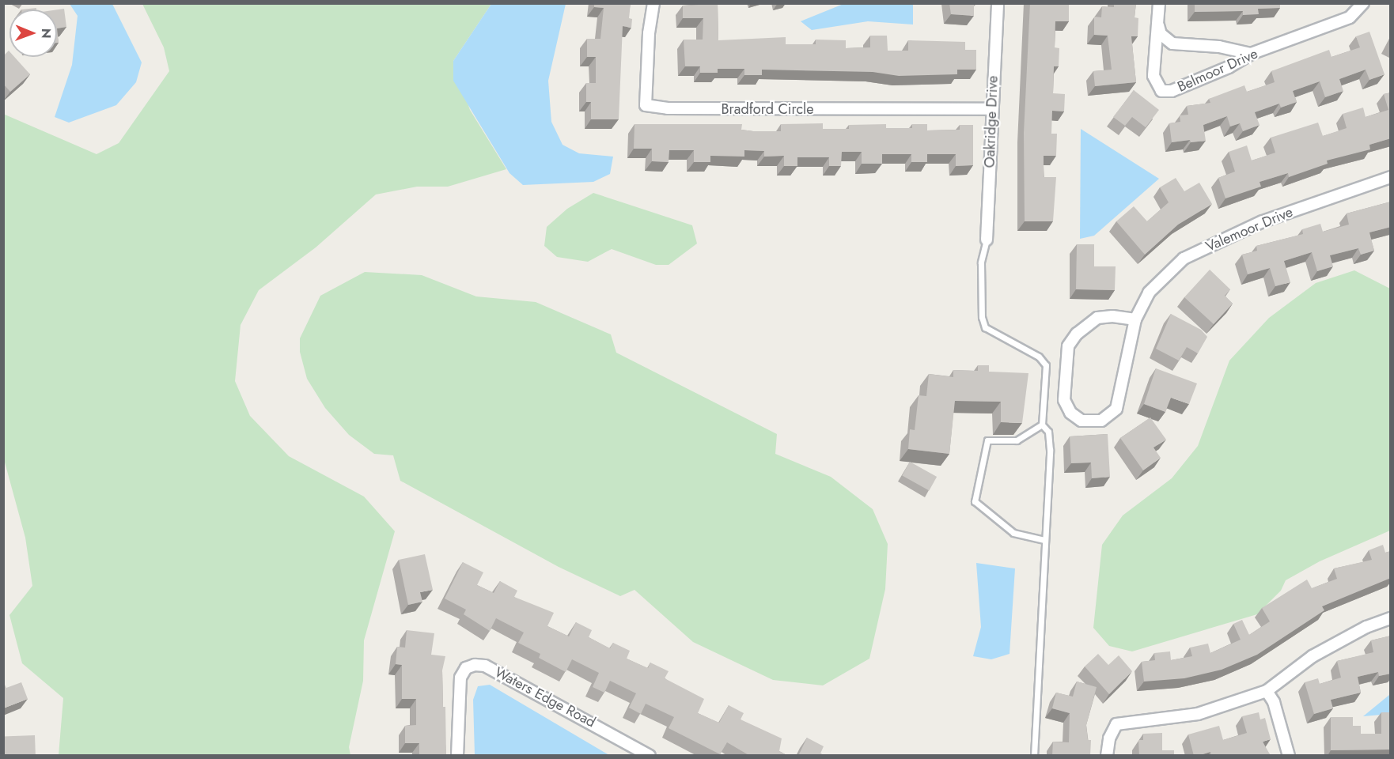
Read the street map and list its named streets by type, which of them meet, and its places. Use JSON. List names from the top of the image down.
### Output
{
  "streets": {
    "street": [
      "Belmoor Drive",
      "Bradford Circle",
      "Oakridge Drive",
      "Valemoor Drive",
      "Waters Edge Road"
    ]
  },
  "crossings": [
    ["Bradford Circle", "Oakridge Drive"]
  ],
  "north": "right"
}
